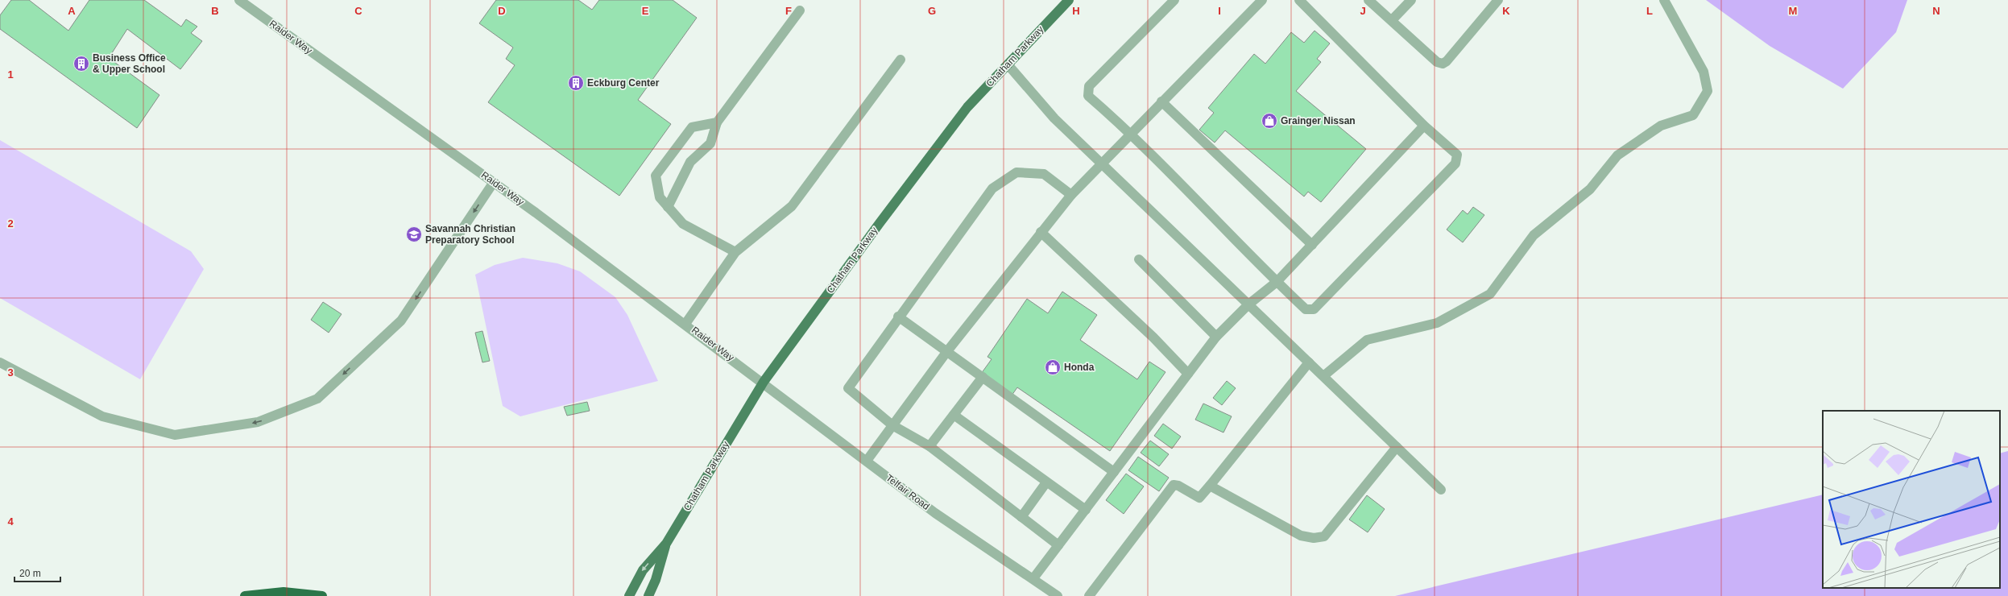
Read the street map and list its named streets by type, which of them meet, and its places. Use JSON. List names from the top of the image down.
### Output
{
  "streets": {
    "main road": ["Chatham Parkway"],
    "street": ["Raider Way", "Telfair Road"]
  },
  "crossings": [
    ["Raider Way", "Chatham Parkway"],
    ["Raider Way", "Telfair Road"],
    ["Chatham Parkway", "Telfair Road"]
  ],
  "places": {
    "building": ["Business Office & Upper School", "Eckburg Center"],
    "shop": ["Grainger Nissan", "Honda"],
    "school or university": ["Savannah Christian Preparatory School"]
  },
  "scale_bar": "20 m",
  "grid": {
    "columns": [
      "A",
      "B",
      "C",
      "D",
      "E",
      "F",
      "G",
      "H",
      "I",
      "J",
      "K",
      "L",
      "M",
      "N"
    ],
    "rows": [
      "1",
      "2",
      "3",
      "4"
    ]
  }
}
